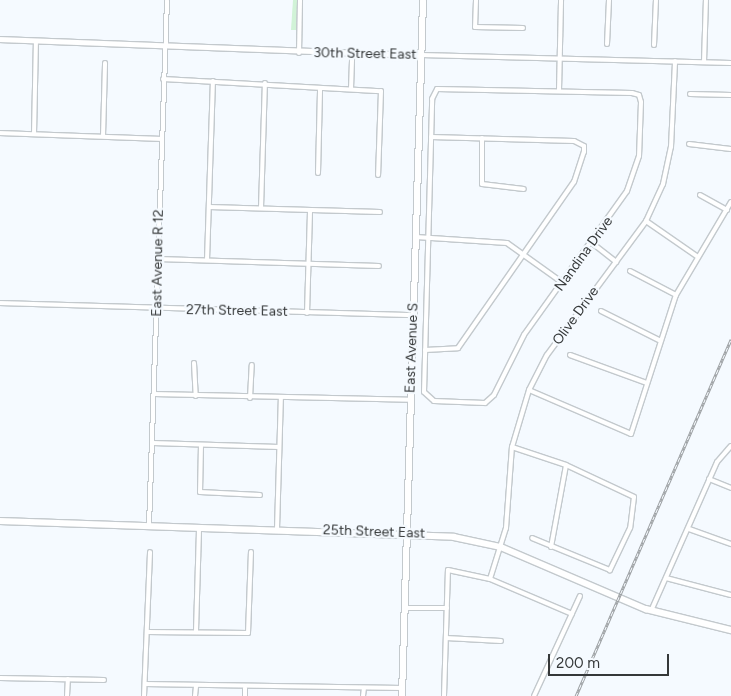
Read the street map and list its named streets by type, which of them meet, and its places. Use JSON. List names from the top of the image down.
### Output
{
  "streets": {
    "main road": ["East Avenue S", "25th Street East"],
    "street": [
      "30th Street East",
      "Nandina Drive",
      "East Avenue R 12",
      "27th Street East",
      "Olive Drive"
    ]
  },
  "crossings": [
    ["30th Street East", "East Avenue R 12"],
    ["30th Street East", "Olive Drive"],
    ["30th Street East", "East Avenue S"],
    ["Nandina Drive", "East Avenue S"],
    ["East Avenue R 12", "27th Street East"],
    ["East Avenue R 12", "25th Street East"],
    ["27th Street East", "East Avenue S"],
    ["Olive Drive", "25th Street East"],
    ["East Avenue S", "25th Street East"]
  ],
  "scale_bar": "200 m"
}
